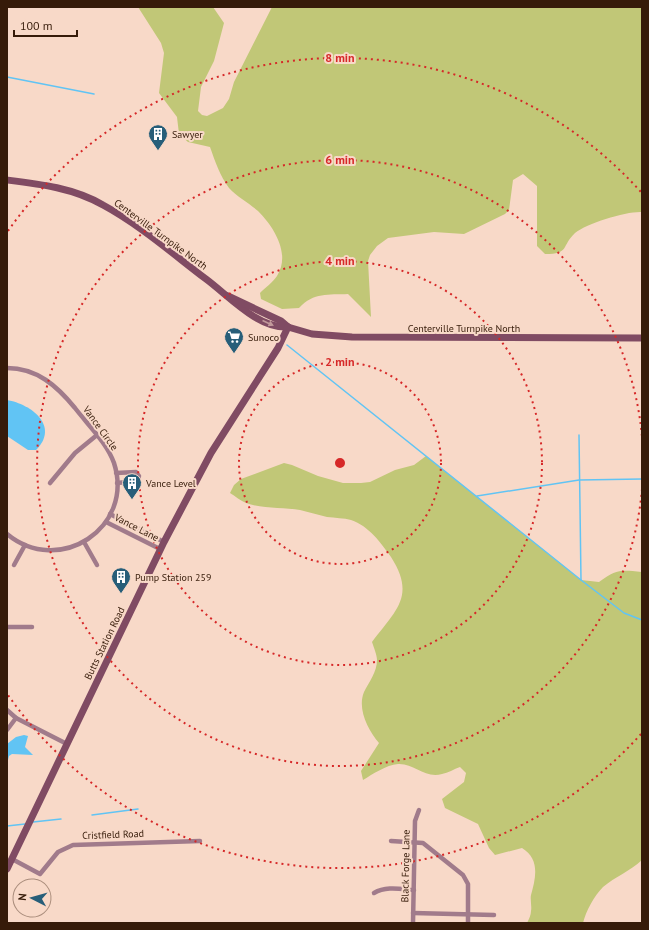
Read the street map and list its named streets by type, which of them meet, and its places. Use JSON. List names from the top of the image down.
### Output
{
  "streets": {
    "main road": ["Centerville Turnpike North", "Butts Station Road"],
    "street": [
      "Vance Circle",
      "Vance Lane",
      "Cristfield Road",
      "Black Forge Lane"
    ]
  },
  "crossings": [
    ["Centerville Turnpike North", "Butts Station Road"],
    ["Vance Circle", "Vance Lane"],
    ["Vance Lane", "Butts Station Road"],
    ["Butts Station Road", "Cristfield Road"]
  ],
  "places": {
    "building": ["Sawyer", "Vance Level", "Pump Station 259"],
    "supermarket": ["Sunoco"]
  },
  "scale_bar": "100 m",
  "north": "left",
  "rings": [
    "8 min",
    "6 min",
    "4 min",
    "2 min"
  ]
}
